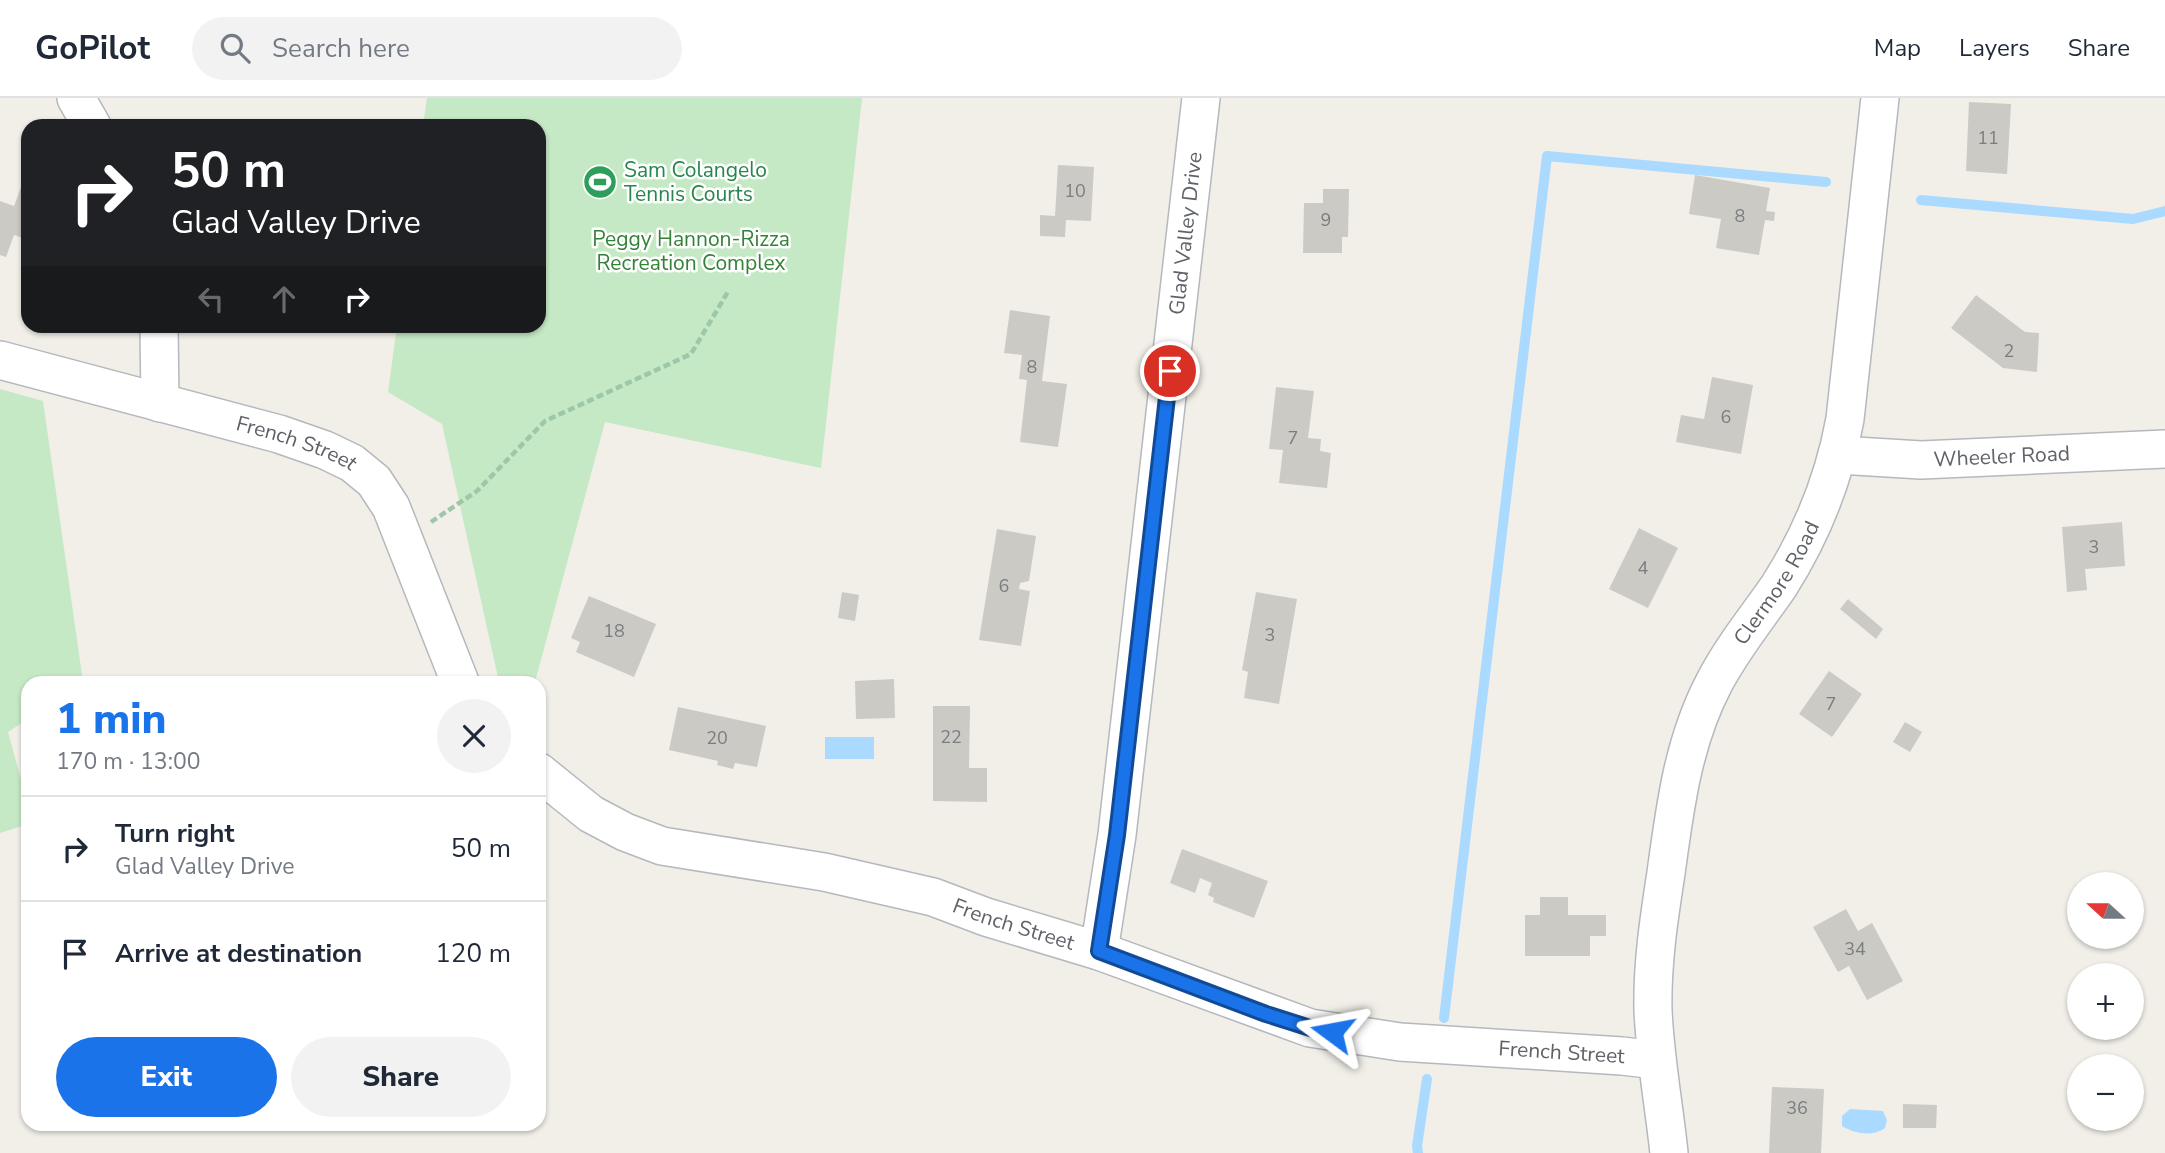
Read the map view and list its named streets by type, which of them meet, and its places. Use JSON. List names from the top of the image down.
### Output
{
  "streets": {
    "street": [
      "Glad Valley Drive",
      "French Street",
      "Wheeler Road",
      "Clermore Road"
    ]
  },
  "crossings": [
    ["Glad Valley Drive", "French Street"],
    ["French Street", "Clermore Road"],
    ["Wheeler Road", "Clermore Road"]
  ],
  "parks": ["Peggy Hannon-Rizza Recreation Complex"],
  "places": {
    "sports": ["Sam Colangelo Tennis Courts"]
  },
  "house_numbers": [
    "11",
    "10",
    "8",
    "9",
    "2",
    "8",
    "6",
    "7",
    "3",
    "4",
    "6",
    "18",
    "3",
    "7",
    "22",
    "20",
    "34",
    "36"
  ],
  "north": "left",
  "page": {
    "header": "GoPilot",
    "search": "Search here",
    "nav": ["Map", "Layers", "Share"],
    "turn": ["50 m", "Glad Valley Drive"],
    "heading": ["1 min", "170 m · 13:00"],
    "list": [
      {
        "name": "Turn right",
        "note": "Glad Valley Drive",
        "value": "50 m"
      },
      {
        "name": "Arrive at destination",
        "value": "120 m"
      }
    ],
    "map_buttons": ["+", "−"],
    "buttons": ["Exit", "Share"]
  }
}
